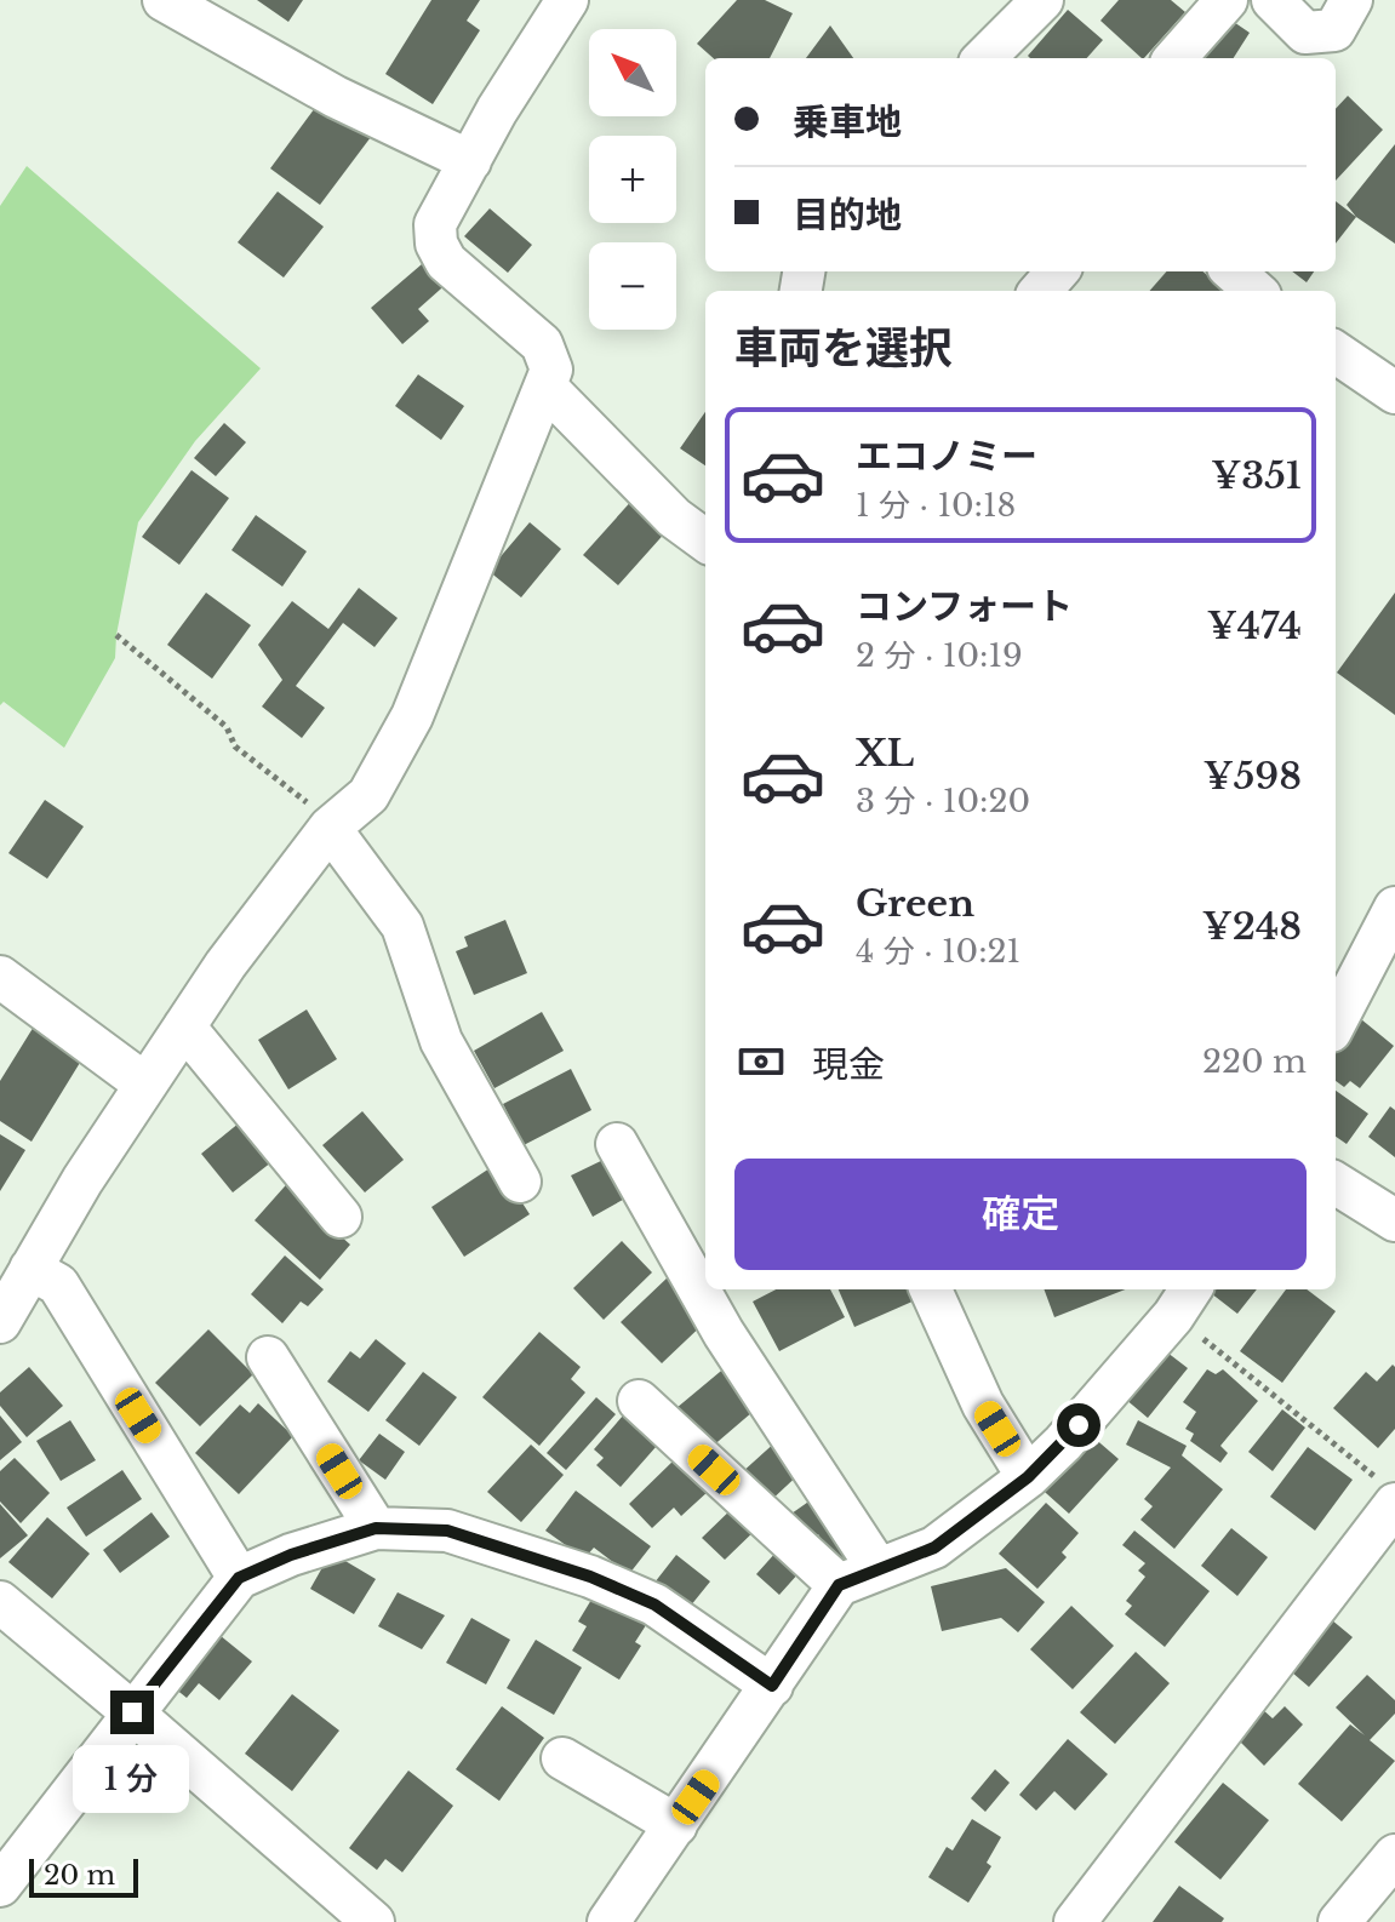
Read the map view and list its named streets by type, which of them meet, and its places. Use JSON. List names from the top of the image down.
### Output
{
  "scale_bar": "20 m",
  "north": "top left",
  "page": {
    "map_buttons": ["+", "−"],
    "banner": ["乗車地", "目的地"],
    "heading": "車両を選択",
    "list": [
      {
        "name": "エコノミー",
        "note": "1 分 · 10:18",
        "value": "¥351"
      },
      {
        "name": "コンフォート",
        "note": "2 分 · 10:19",
        "value": "¥474"
      },
      {
        "name": "XL",
        "note": "3 分 · 10:20",
        "value": "¥598"
      },
      {
        "name": "Green",
        "note": "4 分 · 10:21",
        "value": "¥248"
      }
    ],
    "pay": ["現金", "220 m"],
    "buttons": "確定",
    "bubble": "1 分",
    "scale": "20 m"
  }
}
